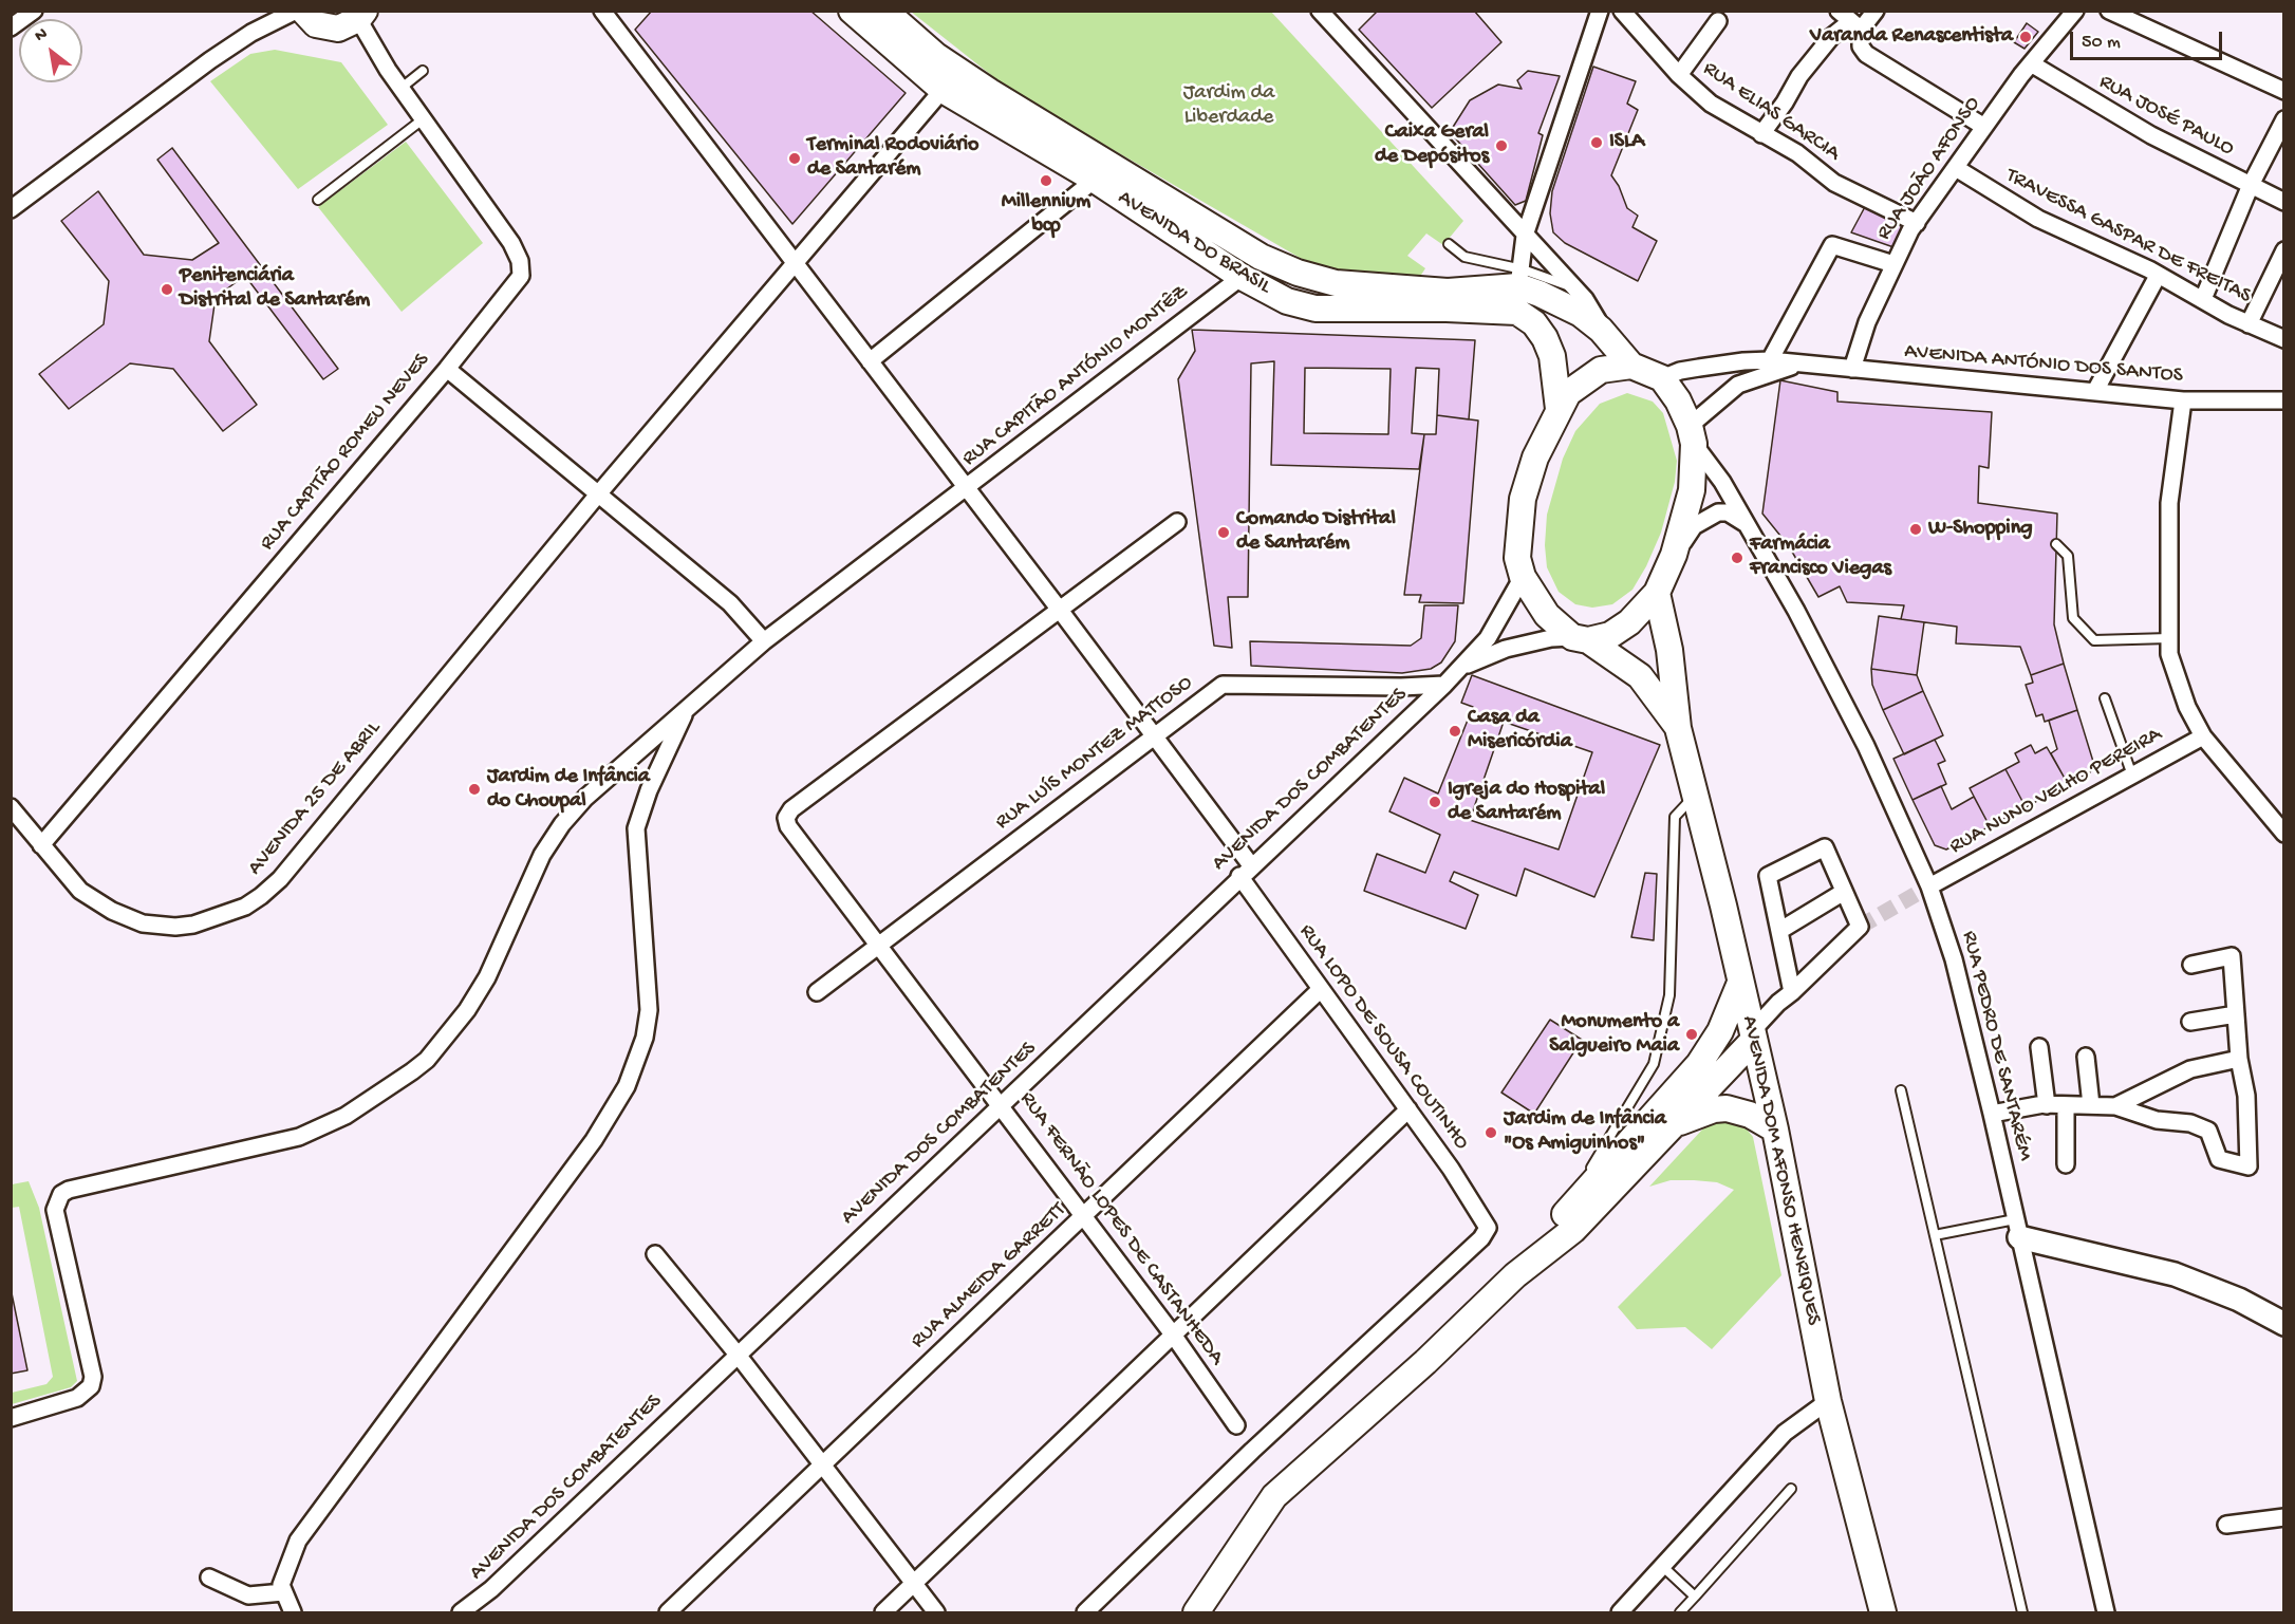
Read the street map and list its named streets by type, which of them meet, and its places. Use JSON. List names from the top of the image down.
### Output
{
  "streets": {
    "main road": ["AVENIDA DO BRASIL", "AVENIDA DOM AFONSO HENRIQUES"],
    "street": [
      "RUA ELIAS GARCIA",
      "RUA JOSÉ PAULO",
      "RUA JOÃO AFONSO",
      "TRAVESSA GASPAR DE FREITAS",
      "AVENIDA ANTÓNIO DOS SANTOS",
      "RUA CAPITÃO ANTÓNIO MONTÊZ",
      "RUA CAPITÃO ROMEU NEVES",
      "RUA LUÍS MONTEZ MATTOSO",
      "AVENIDA DOS COMBATENTES",
      "RUA NUNO VELHO PEREIRA",
      "AVENIDA 25 DE ABRIL",
      "RUA LOPO DE SOUSA COUTINHO",
      "RUA PEDRO DE SANTARÉM",
      "RUA FERNÃO LOPES DE CASTANHEDA",
      "RUA ALMEIDA GARRETT"
    ]
  },
  "crossings": [
    ["RUA ELIAS GARCIA", "RUA JOÃO AFONSO"],
    ["RUA JOSÉ PAULO", "RUA JOÃO AFONSO"],
    ["RUA JOÃO AFONSO", "TRAVESSA GASPAR DE FREITAS"],
    ["RUA JOÃO AFONSO", "AVENIDA ANTÓNIO DOS SANTOS"],
    ["AVENIDA DO BRASIL", "AVENIDA ANTÓNIO DOS SANTOS"],
    ["AVENIDA DO BRASIL", "RUA CAPITÃO ANTÓNIO MONTÊZ"],
    ["AVENIDA DO BRASIL", "AVENIDA DOS COMBATENTES"],
    ["AVENIDA DO BRASIL", "AVENIDA 25 DE ABRIL"],
    ["AVENIDA DO BRASIL", "RUA PEDRO DE SANTARÉM"],
    ["AVENIDA DO BRASIL", "AVENIDA DOM AFONSO HENRIQUES"],
    ["AVENIDA ANTÓNIO DOS SANTOS", "AVENIDA DOS COMBATENTES"],
    ["AVENIDA ANTÓNIO DOS SANTOS", "RUA PEDRO DE SANTARÉM"],
    ["AVENIDA ANTÓNIO DOS SANTOS", "AVENIDA DOM AFONSO HENRIQUES"],
    ["RUA CAPITÃO ANTÓNIO MONTÊZ", "RUA LOPO DE SOUSA COUTINHO"],
    ["RUA CAPITÃO ROMEU NEVES", "AVENIDA 25 DE ABRIL"],
    ["RUA LUÍS MONTEZ MATTOSO", "AVENIDA DOS COMBATENTES"],
    ["RUA LUÍS MONTEZ MATTOSO", "RUA LOPO DE SOUSA COUTINHO"],
    ["RUA LUÍS MONTEZ MATTOSO", "RUA FERNÃO LOPES DE CASTANHEDA"],
    ["AVENIDA DOS COMBATENTES", "RUA LOPO DE SOUSA COUTINHO"],
    ["AVENIDA DOS COMBATENTES", "RUA PEDRO DE SANTARÉM"],
    ["AVENIDA DOS COMBATENTES", "AVENIDA DOM AFONSO HENRIQUES"],
    ["AVENIDA DOS COMBATENTES", "RUA FERNÃO LOPES DE CASTANHEDA"],
    ["RUA NUNO VELHO PEREIRA", "RUA PEDRO DE SANTARÉM"],
    ["AVENIDA 25 DE ABRIL", "RUA LOPO DE SOUSA COUTINHO"],
    ["RUA LOPO DE SOUSA COUTINHO", "RUA FERNÃO LOPES DE CASTANHEDA"],
    ["RUA LOPO DE SOUSA COUTINHO", "RUA ALMEIDA GARRETT"],
    ["RUA PEDRO DE SANTARÉM", "AVENIDA DOM AFONSO HENRIQUES"],
    ["RUA FERNÃO LOPES DE CASTANHEDA", "RUA ALMEIDA GARRETT"]
  ],
  "parks": ["Jardim da Liberdade"],
  "places": [
    "Varanda Renascentista",
    "ISLA",
    "Caixa Geral de Depósitos",
    "Terminal Rodoviário de Santarém",
    "Millennium bcp",
    "Penitenciária Distrital de Santarém",
    "W-Shopping",
    "Comando Distrital de Santarém",
    "Farmácia Francisco Viegas",
    "Casa da Misericórdia",
    "Jardim de Infância do Choupal",
    "Igreja do Hospital de Santarém",
    "Monumento a Salgueiro Maia",
    "Jardim de Infância \"Os Amiguinhos\""
  ],
  "scale_bar": "50 m",
  "north": "top left"
}
